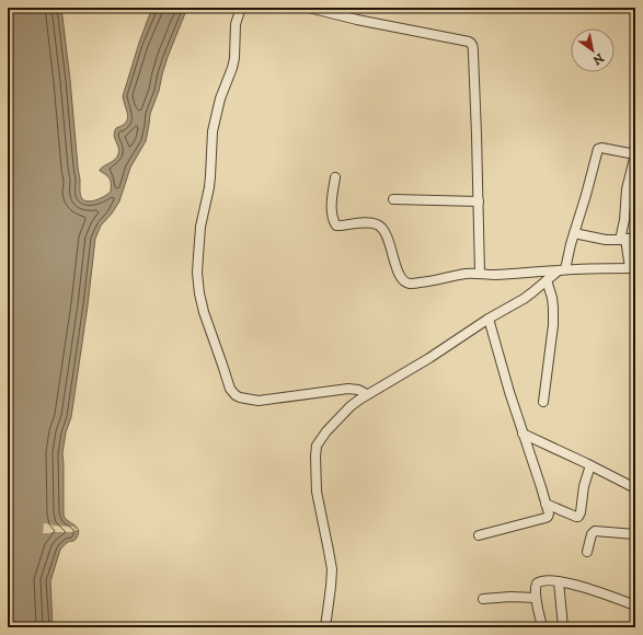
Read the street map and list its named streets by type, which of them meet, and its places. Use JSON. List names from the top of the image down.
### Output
{
  "north": "bottom right"
}
